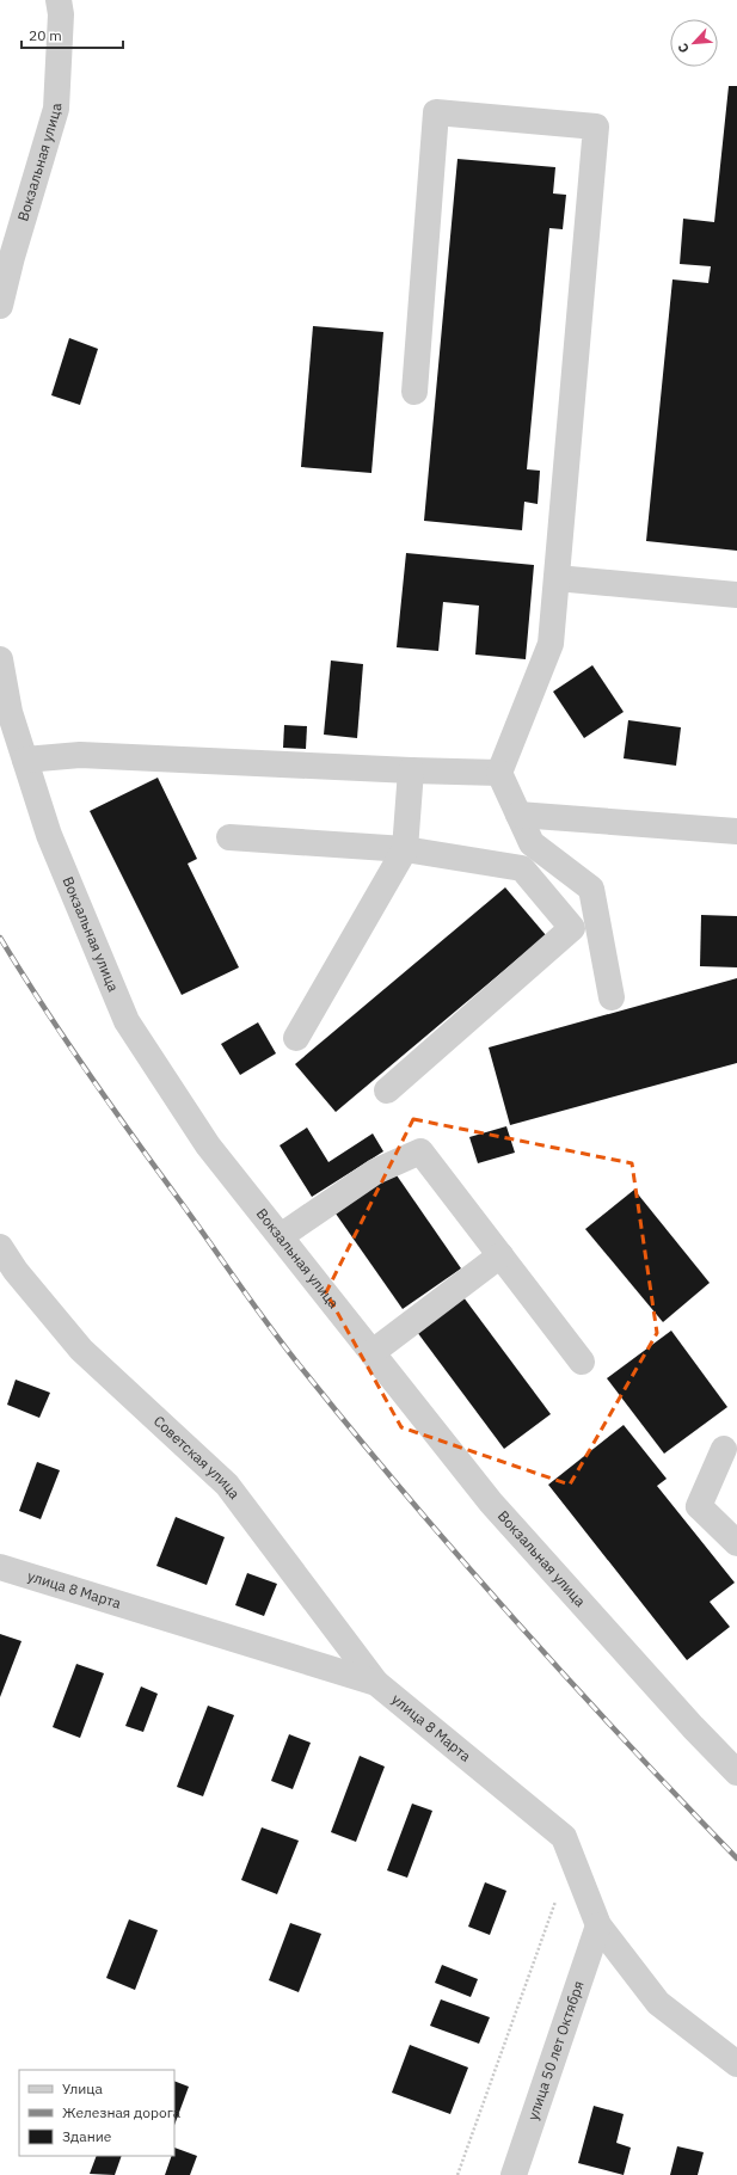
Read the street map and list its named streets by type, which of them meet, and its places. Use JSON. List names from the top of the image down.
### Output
{
  "streets": {
    "street": [
      "Вокзальная улица",
      "Советская улица",
      "улица 8 Марта",
      "улица 50 лет Октября"
    ]
  },
  "crossings": [
    ["Советская улица", "улица 8 Марта"],
    ["улица 8 Марта", "улица 50 лет Октября"]
  ],
  "legend": ["Улица", "Железная дорога", "Здание"],
  "scale_bar": "20 m",
  "north": "bottom left"
}
